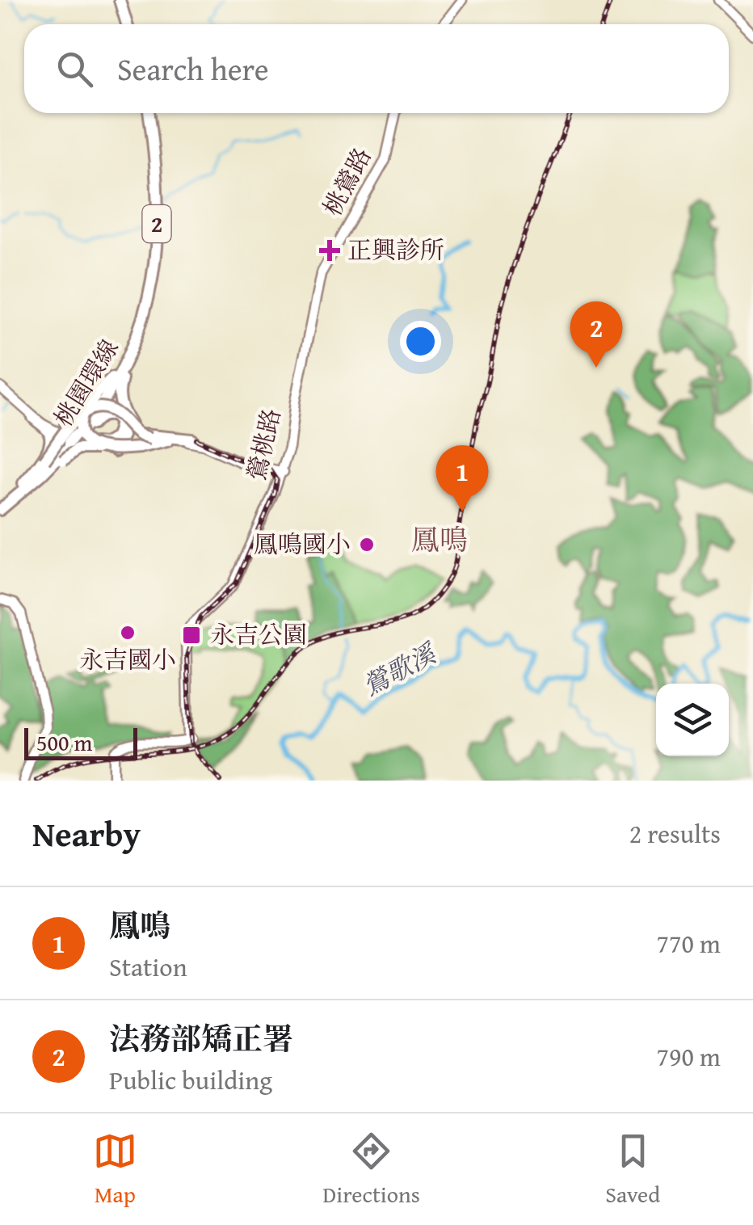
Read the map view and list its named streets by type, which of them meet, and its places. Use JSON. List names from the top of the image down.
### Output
{
  "streets": {
    "highway": ["2", "桃園環線"],
    "main road": ["桃鶯路", "鶯桃路"]
  },
  "crossings": [
    ["桃鶯路", "鶯桃路"]
  ],
  "districts": ["鳳鳴"],
  "water": ["鶯歌溪"],
  "places": {
    "health": ["正興診所"],
    "other": ["鳳鳴國小", "永吉國小"],
    "transit": ["永吉公園"]
  },
  "scale_bar": "500 m",
  "page": {
    "search": "Search here",
    "pins": ["2", "1"],
    "scale": "500 m",
    "heading": ["Nearby", "2 results"],
    "list": [
      {
        "mark": "1",
        "name": "鳳鳴",
        "note": "Station",
        "value": "770 m"
      },
      {
        "mark": "2",
        "name": "法務部矯正署",
        "note": "Public building",
        "value": "790 m"
      }
    ],
    "nav": ["Map", "Directions", "Saved"]
  }
}
